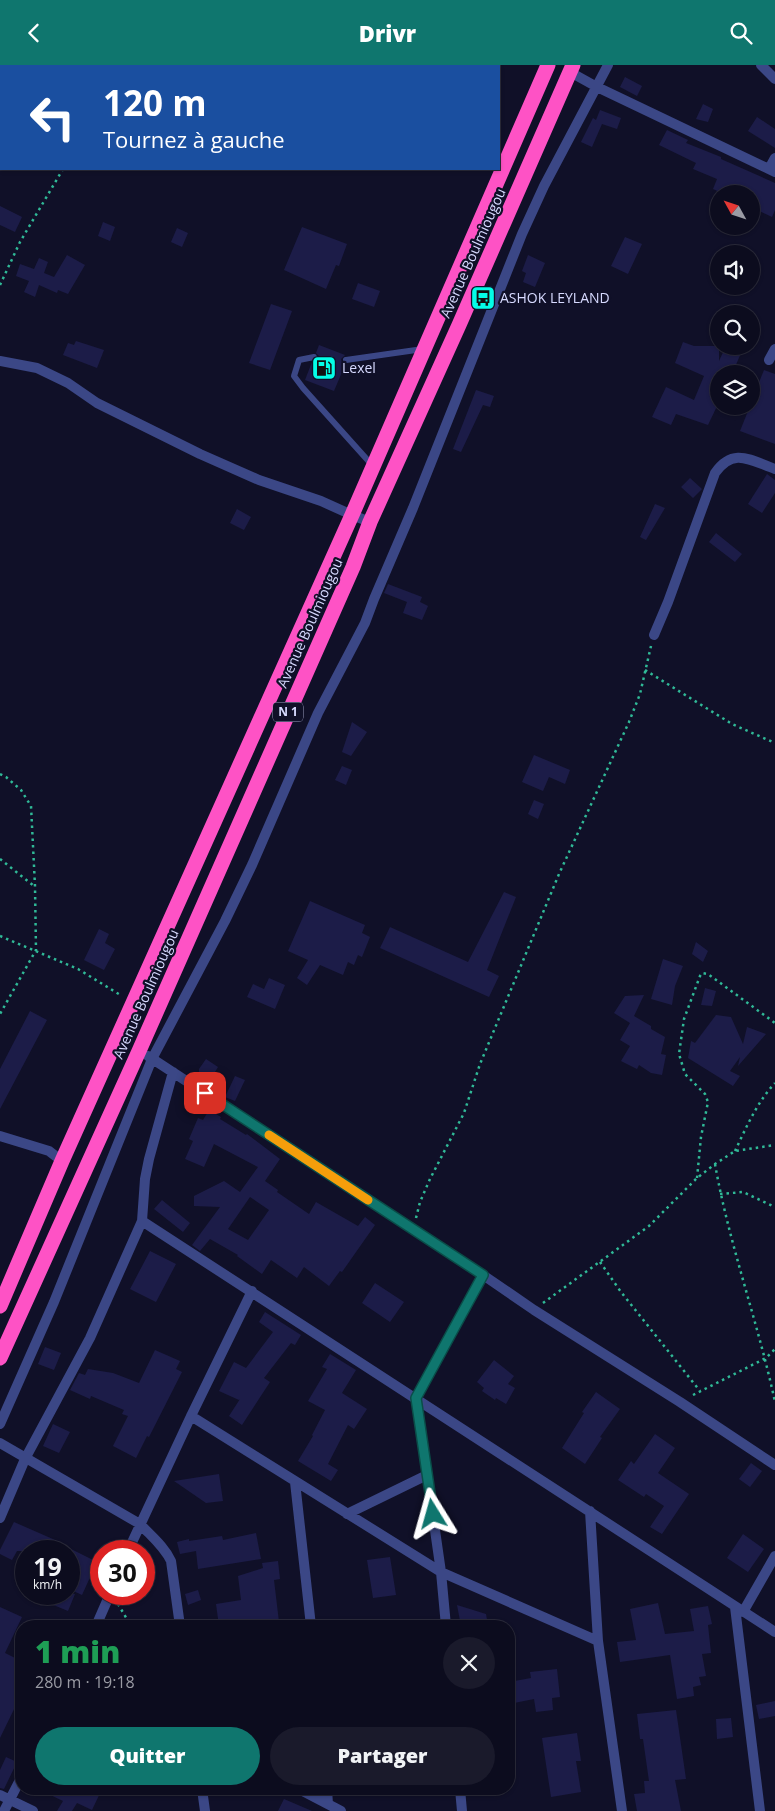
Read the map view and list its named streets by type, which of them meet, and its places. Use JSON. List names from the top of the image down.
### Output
{
  "streets": {
    "highway": ["Avenue Boulmiougou", "N 1"]
  },
  "places": {
    "bus stop": ["ASHOK LEYLAND"],
    "fuel station": ["Lexel"]
  },
  "north": "top left",
  "page": {
    "header": "Drivr",
    "turn": ["120 m", "Tournez à gauche"],
    "speed": "19 km/h",
    "limit": "30",
    "heading": ["1 min", "280 m · 19:18"],
    "buttons": ["Quitter", "Partager"]
  }
}
